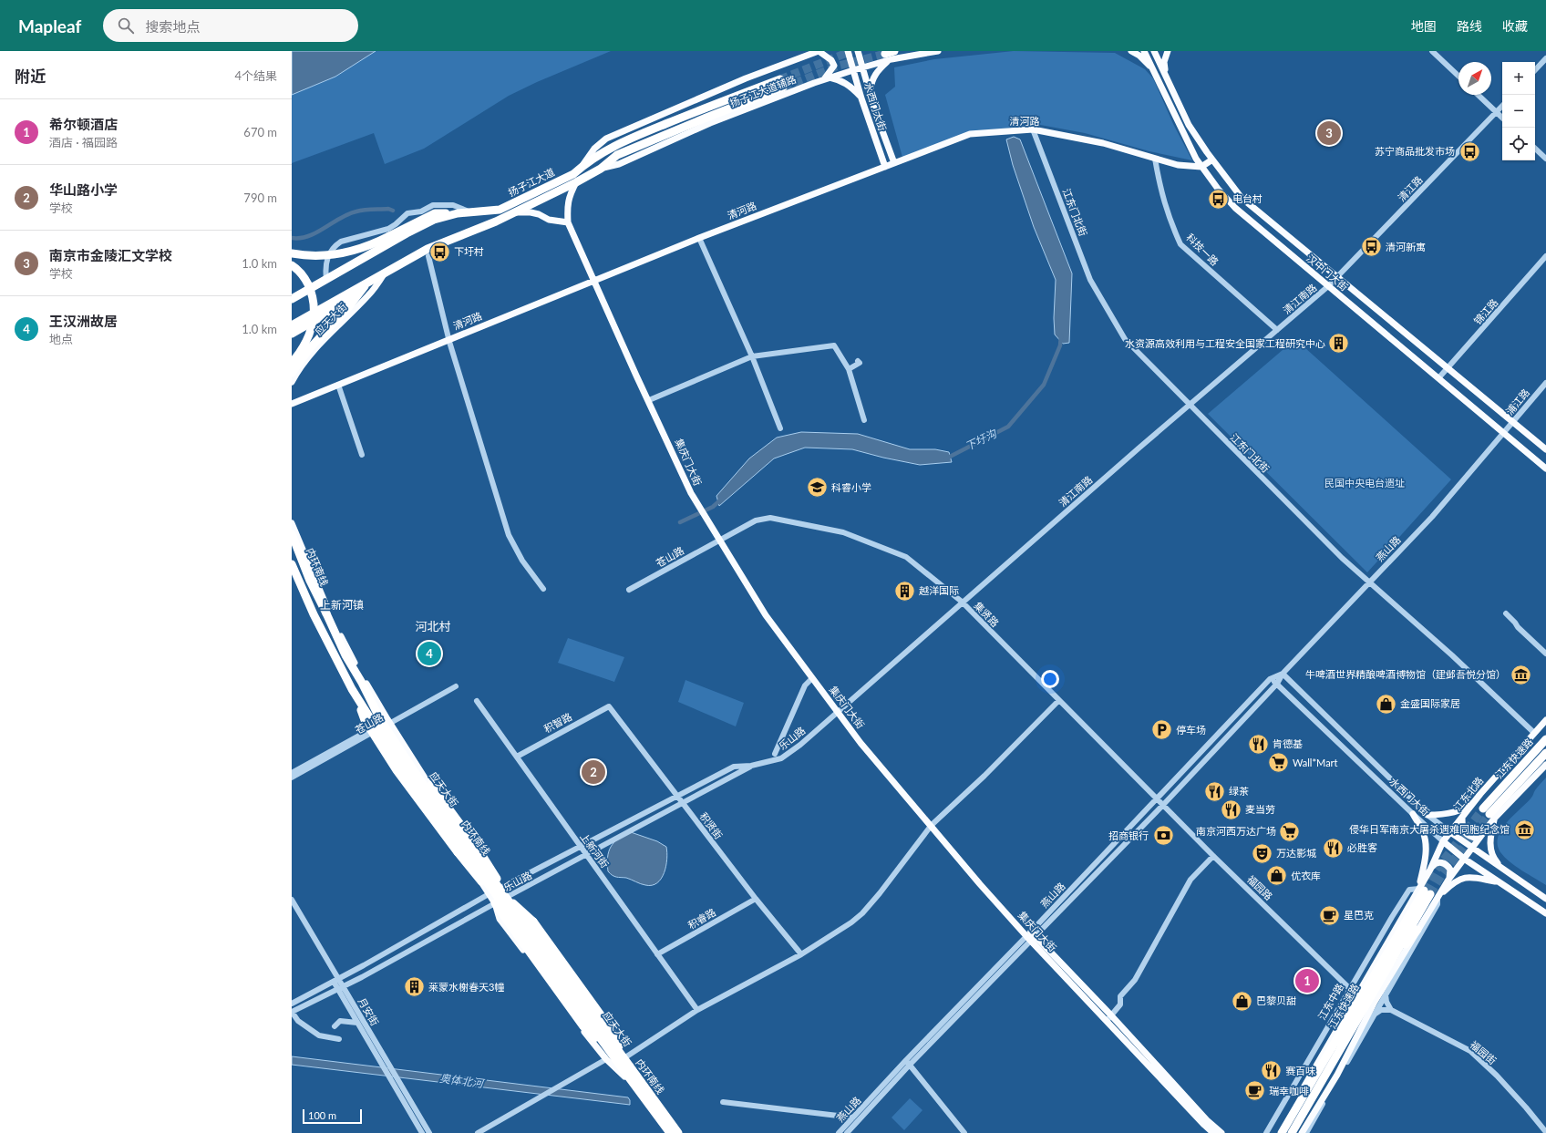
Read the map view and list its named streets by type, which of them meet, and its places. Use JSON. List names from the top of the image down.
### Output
{
  "streets": {
    "highway": ["扬子江大道", "内环南线", "江东快速路"],
    "main road": [
      "扬子江大道辅路",
      "水西门大街",
      "清河路",
      "汉中门大街",
      "应天大街",
      "集庆门大街",
      "江东北路",
      "江东中路"
    ],
    "street": [
      "清江路",
      "江东门北街",
      "科技一路",
      "清江南路",
      "锦江路",
      "浦江路",
      "燕山路",
      "苍山路",
      "集贤路",
      "积智路",
      "乐山路",
      "积贤街",
      "上新河街",
      "福园路",
      "积睿路",
      "月安街",
      "福园街"
    ]
  },
  "crossings": [
    ["扬子江大道辅路", "水西门大街"],
    ["扬子江大道辅路", "扬子江大道"],
    ["水西门大街", "清河路"],
    ["水西门大街", "燕山路"],
    ["水西门大街", "江东北路"],
    ["水西门大街", "江东中路"],
    ["清河路", "江东门北街"],
    ["清河路", "科技一路"],
    ["清河路", "汉中门大街"],
    ["清河路", "集庆门大街"],
    ["扬子江大道", "应天大街"],
    ["清江路", "汉中门大街"],
    ["清江路", "清江南路"],
    ["江东门北街", "清江南路"],
    ["江东门北街", "燕山路"],
    ["江东门北街", "江东北路"],
    ["科技一路", "清江南路"],
    ["汉中门大街", "清江南路"],
    ["汉中门大街", "锦江路"],
    ["汉中门大街", "浦江路"],
    ["汉中门大街", "燕山路"],
    ["清江南路", "集庆门大街"],
    ["清江南路", "集贤路"],
    ["清江南路", "乐山路"],
    ["应天大街", "苍山路"],
    ["应天大街", "乐山路"],
    ["浦江路", "燕山路"],
    ["集庆门大街", "燕山路"],
    ["集庆门大街", "苍山路"],
    ["集庆门大街", "集贤路"],
    ["集庆门大街", "乐山路"],
    ["燕山路", "集贤路"],
    ["燕山路", "福园路"],
    ["苍山路", "集贤路"],
    ["集贤路", "福园路"],
    ["积智路", "积贤街"],
    ["积智路", "上新河街"],
    ["乐山路", "积贤街"],
    ["乐山路", "上新河街"],
    ["乐山路", "月安街"],
    ["江东快速路", "江东中路"],
    ["江东北路", "江东中路"],
    ["积贤街", "积睿路"],
    ["上新河街", "积睿路"],
    ["福园路", "江东中路"]
  ],
  "districts": ["上新河镇", "河北村"],
  "water": ["下圩沟", "奥体北河"],
  "parks": ["民国中央电台遗址"],
  "places": {
    "bus stop": [
      "苏宁商品批发市场",
      "电台村",
      "清河新寓",
      "下圩村"
    ],
    "building": ["水资源高效利用与工程安全国家工程研究中心", "越洋国际", "莱蒙水榭春天3幢"],
    "school or university": ["科睿小学"],
    "museum": ["牛啤酒世界精酿啤酒博物馆（建邺吾悦分馆）", "侵华日军南京大屠杀遇难同胞纪念馆"],
    "shop": ["金盛国际家居", "优衣库", "巴黎贝甜"],
    "parking": ["停车场"],
    "restaurant": [
      "肯德基",
      "绿茶",
      "麦当劳",
      "必胜客",
      "赛百味"
    ],
    "supermarket": ["Wall*Mart", "南京河西万达广场"],
    "bank": ["招商银行"],
    "theatre": ["万达影城"],
    "cafe": ["星巴克", "瑞幸咖啡"]
  },
  "scale_bar": "100 m",
  "north": "top right",
  "page": {
    "header": "Mapleaf",
    "search": "搜索地点",
    "nav": ["地图", "路线", "收藏"],
    "heading": ["附近", "4个结果"],
    "map_buttons": ["+", "−"],
    "list": [
      {
        "mark": "1",
        "name": "希尔顿酒店",
        "note": "酒店 · 福园路",
        "value": "670 m"
      },
      {
        "mark": "2",
        "name": "华山路小学",
        "note": "学校",
        "value": "790 m"
      },
      {
        "mark": "3",
        "name": "南京市金陵汇文学校",
        "note": "学校",
        "value": "1.0 km"
      },
      {
        "mark": "4",
        "name": "王汉洲故居",
        "note": "地点",
        "value": "1.0 km"
      }
    ],
    "pins": [
      "3",
      "4",
      "2",
      "1"
    ],
    "scale": "100 m"
  }
}
